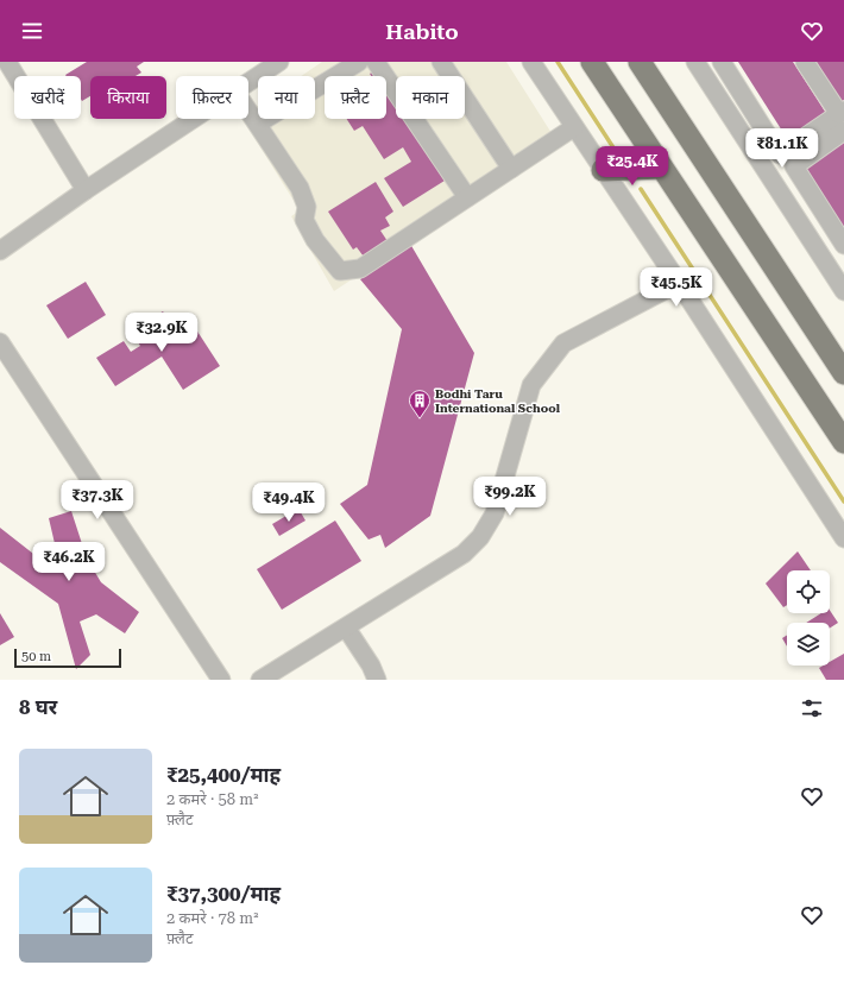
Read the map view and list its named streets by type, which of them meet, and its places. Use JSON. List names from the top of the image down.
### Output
{
  "places": {
    "building": ["Bodhi Taru International School"]
  },
  "scale_bar": "50 m",
  "page": {
    "header": "Habito",
    "chip": [
      "खरीदें",
      "किराया",
      "फ़िल्टर",
      "नया",
      "फ़्लैट",
      "मकान"
    ],
    "price": [
      "₹81.1K",
      "₹25.4K",
      "₹45.5K",
      "₹32.9K",
      "₹99.2K",
      "₹37.3K",
      "₹49.4K",
      "₹46.2K"
    ],
    "scale": "50 m",
    "heading": "8 घर",
    "list": [
      {
        "name": "₹25,400/माह",
        "note": "2 कमरे · 58 m² · फ़्लैट"
      },
      {
        "name": "₹37,300/माह",
        "note": "2 कमरे · 78 m² · फ़्लैट"
      }
    ]
  }
}
